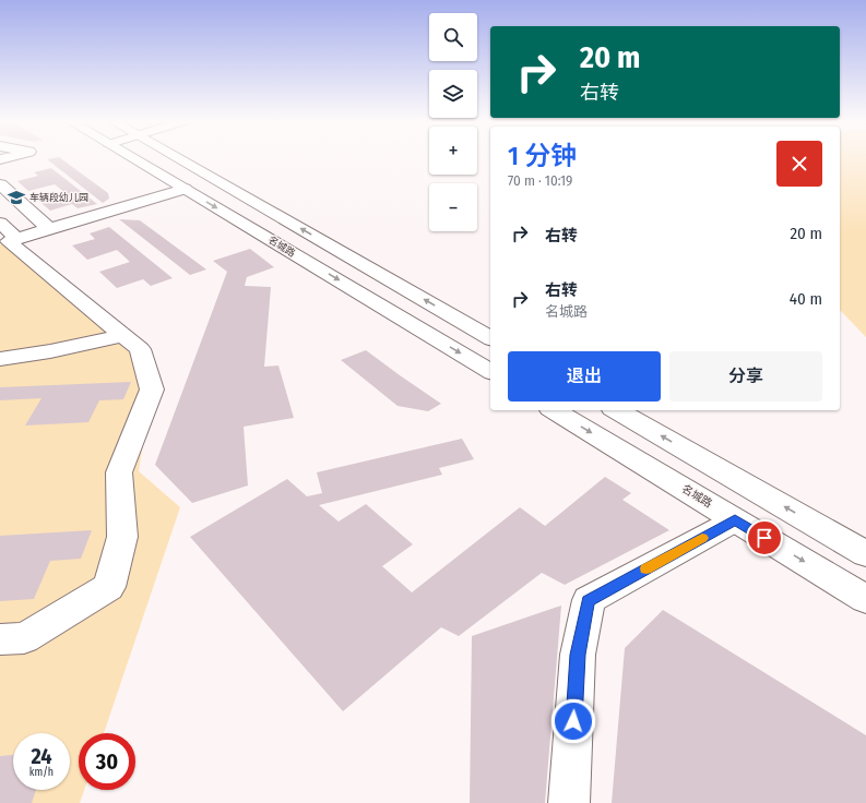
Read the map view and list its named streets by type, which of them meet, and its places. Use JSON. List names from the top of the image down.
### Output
{
  "streets": {
    "main road": ["名城路"]
  },
  "places": {
    "school or university": ["车辆段幼儿园"]
  },
  "page": {
    "map_buttons": ["+", "−"],
    "turn": ["20 m", "右转"],
    "heading": ["1 分钟", "70 m · 10:19"],
    "list": [
      {
        "name": "右转",
        "value": "20 m"
      },
      {
        "name": "右转",
        "note": "名城路",
        "value": "40 m"
      }
    ],
    "buttons": ["退出", "分享"],
    "speed": "24 km/h",
    "limit": "30"
  }
}
